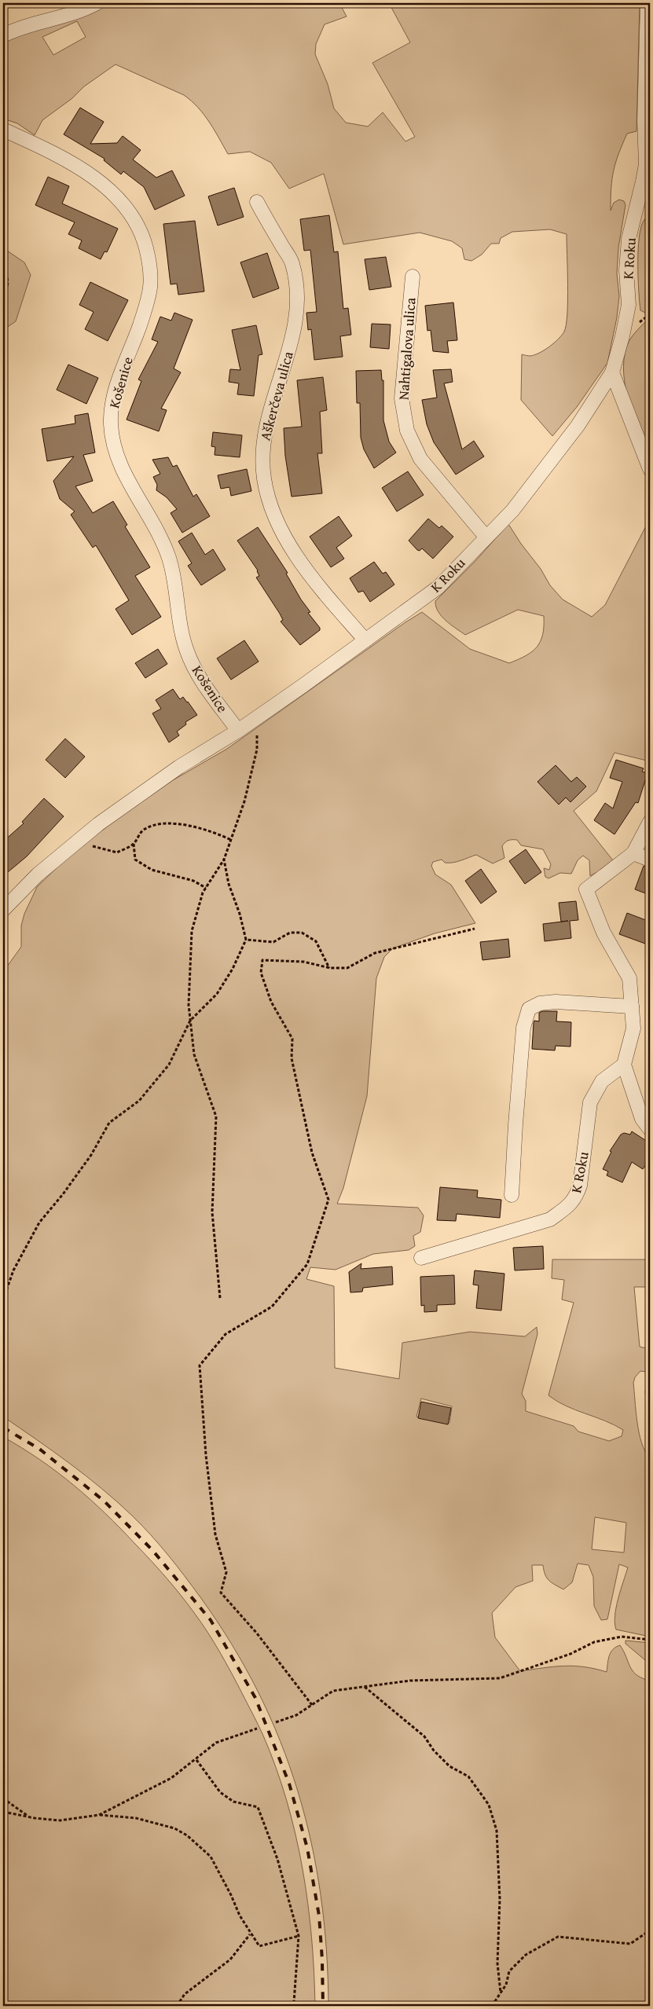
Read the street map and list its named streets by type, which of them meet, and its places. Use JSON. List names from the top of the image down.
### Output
{
  "streets": {
    "street": [
      "K Roku",
      "Nahtigalova ulica",
      "Košenice",
      "Aškerčeva ulica"
    ]
  },
  "crossings": [
    ["K Roku", "Nahtigalova ulica"],
    ["K Roku", "Košenice"],
    ["K Roku", "Aškerčeva ulica"]
  ]
}
